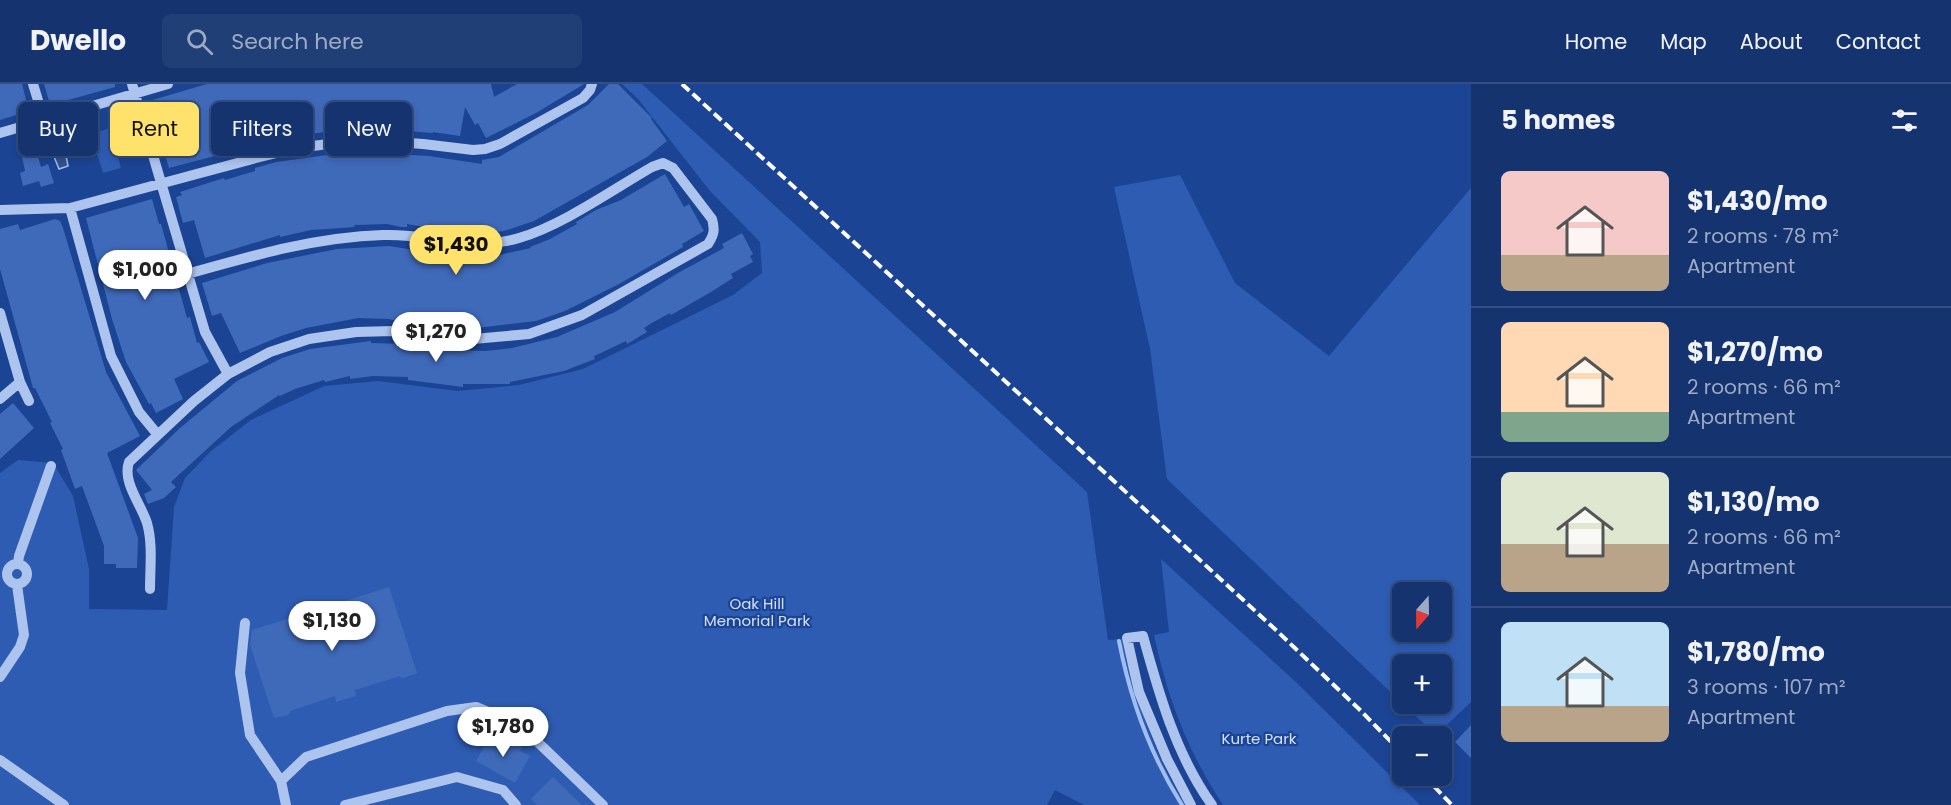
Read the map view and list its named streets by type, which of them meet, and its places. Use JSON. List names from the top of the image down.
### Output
{
  "parks": ["Oak Hill Memorial Park", "Kurte Park"],
  "north": "bottom",
  "page": {
    "header": "Dwello",
    "search": "Search here",
    "nav": [
      "Home",
      "Map",
      "About",
      "Contact"
    ],
    "heading": "5 homes",
    "chip": [
      "Buy",
      "Rent",
      "Filters",
      "New"
    ],
    "list": [
      {
        "name": "$1,430/mo",
        "note": "2 rooms · 78 m² · Apartment"
      },
      {
        "name": "$1,270/mo",
        "note": "2 rooms · 66 m² · Apartment"
      },
      {
        "name": "$1,130/mo",
        "note": "2 rooms · 66 m² · Apartment"
      },
      {
        "name": "$1,780/mo",
        "note": "3 rooms · 107 m² · Apartment"
      }
    ],
    "price": [
      "$1,430",
      "$1,000",
      "$1,270",
      "$1,130",
      "$1,780"
    ],
    "map_buttons": ["+", "−"]
  }
}
